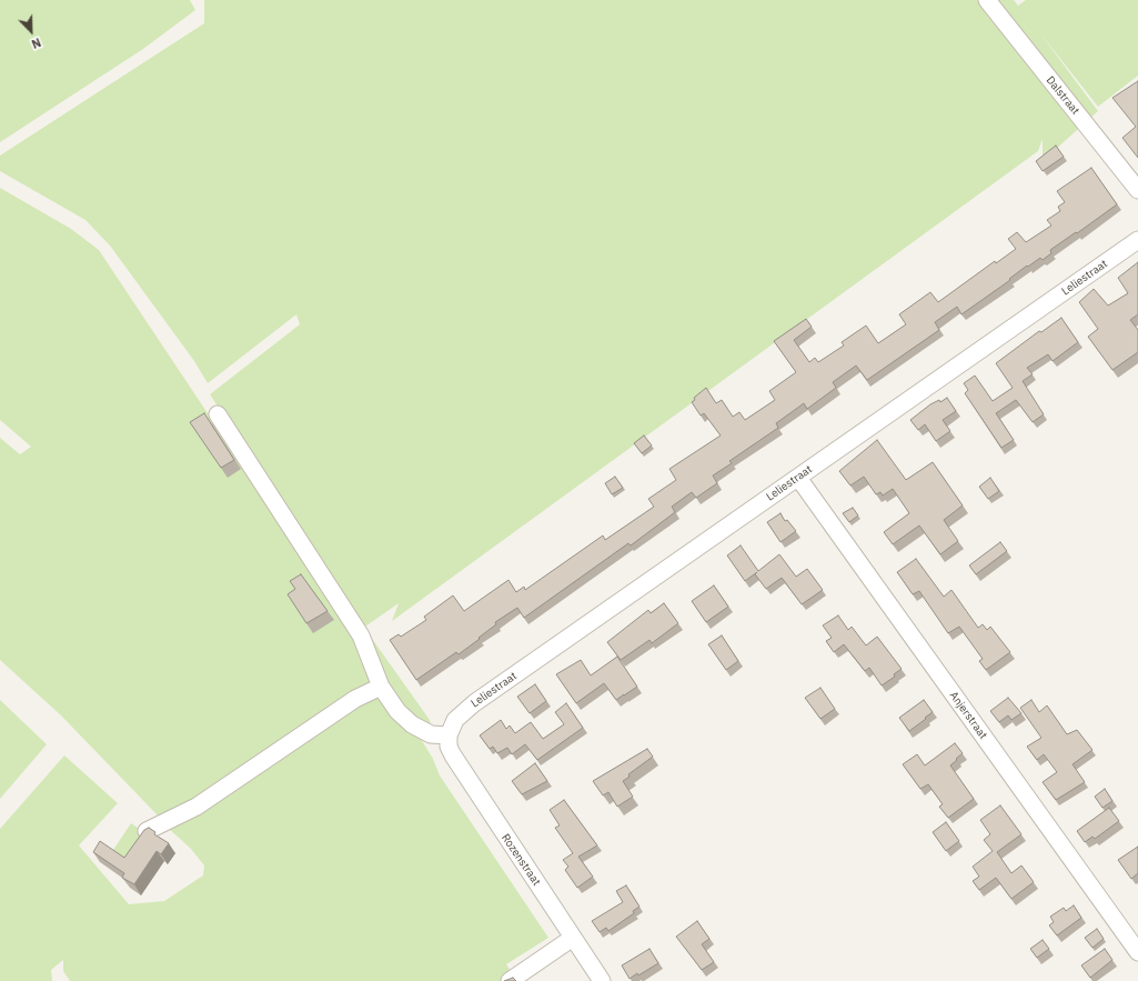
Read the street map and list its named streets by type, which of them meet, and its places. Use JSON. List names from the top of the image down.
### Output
{
  "streets": {
    "street": [
      "Dalstraat",
      "Leliestraat",
      "Anjerstraat",
      "Rozenstraat"
    ]
  },
  "crossings": [
    ["Leliestraat", "Anjerstraat"],
    ["Leliestraat", "Rozenstraat"]
  ],
  "north": "bottom right"
}
